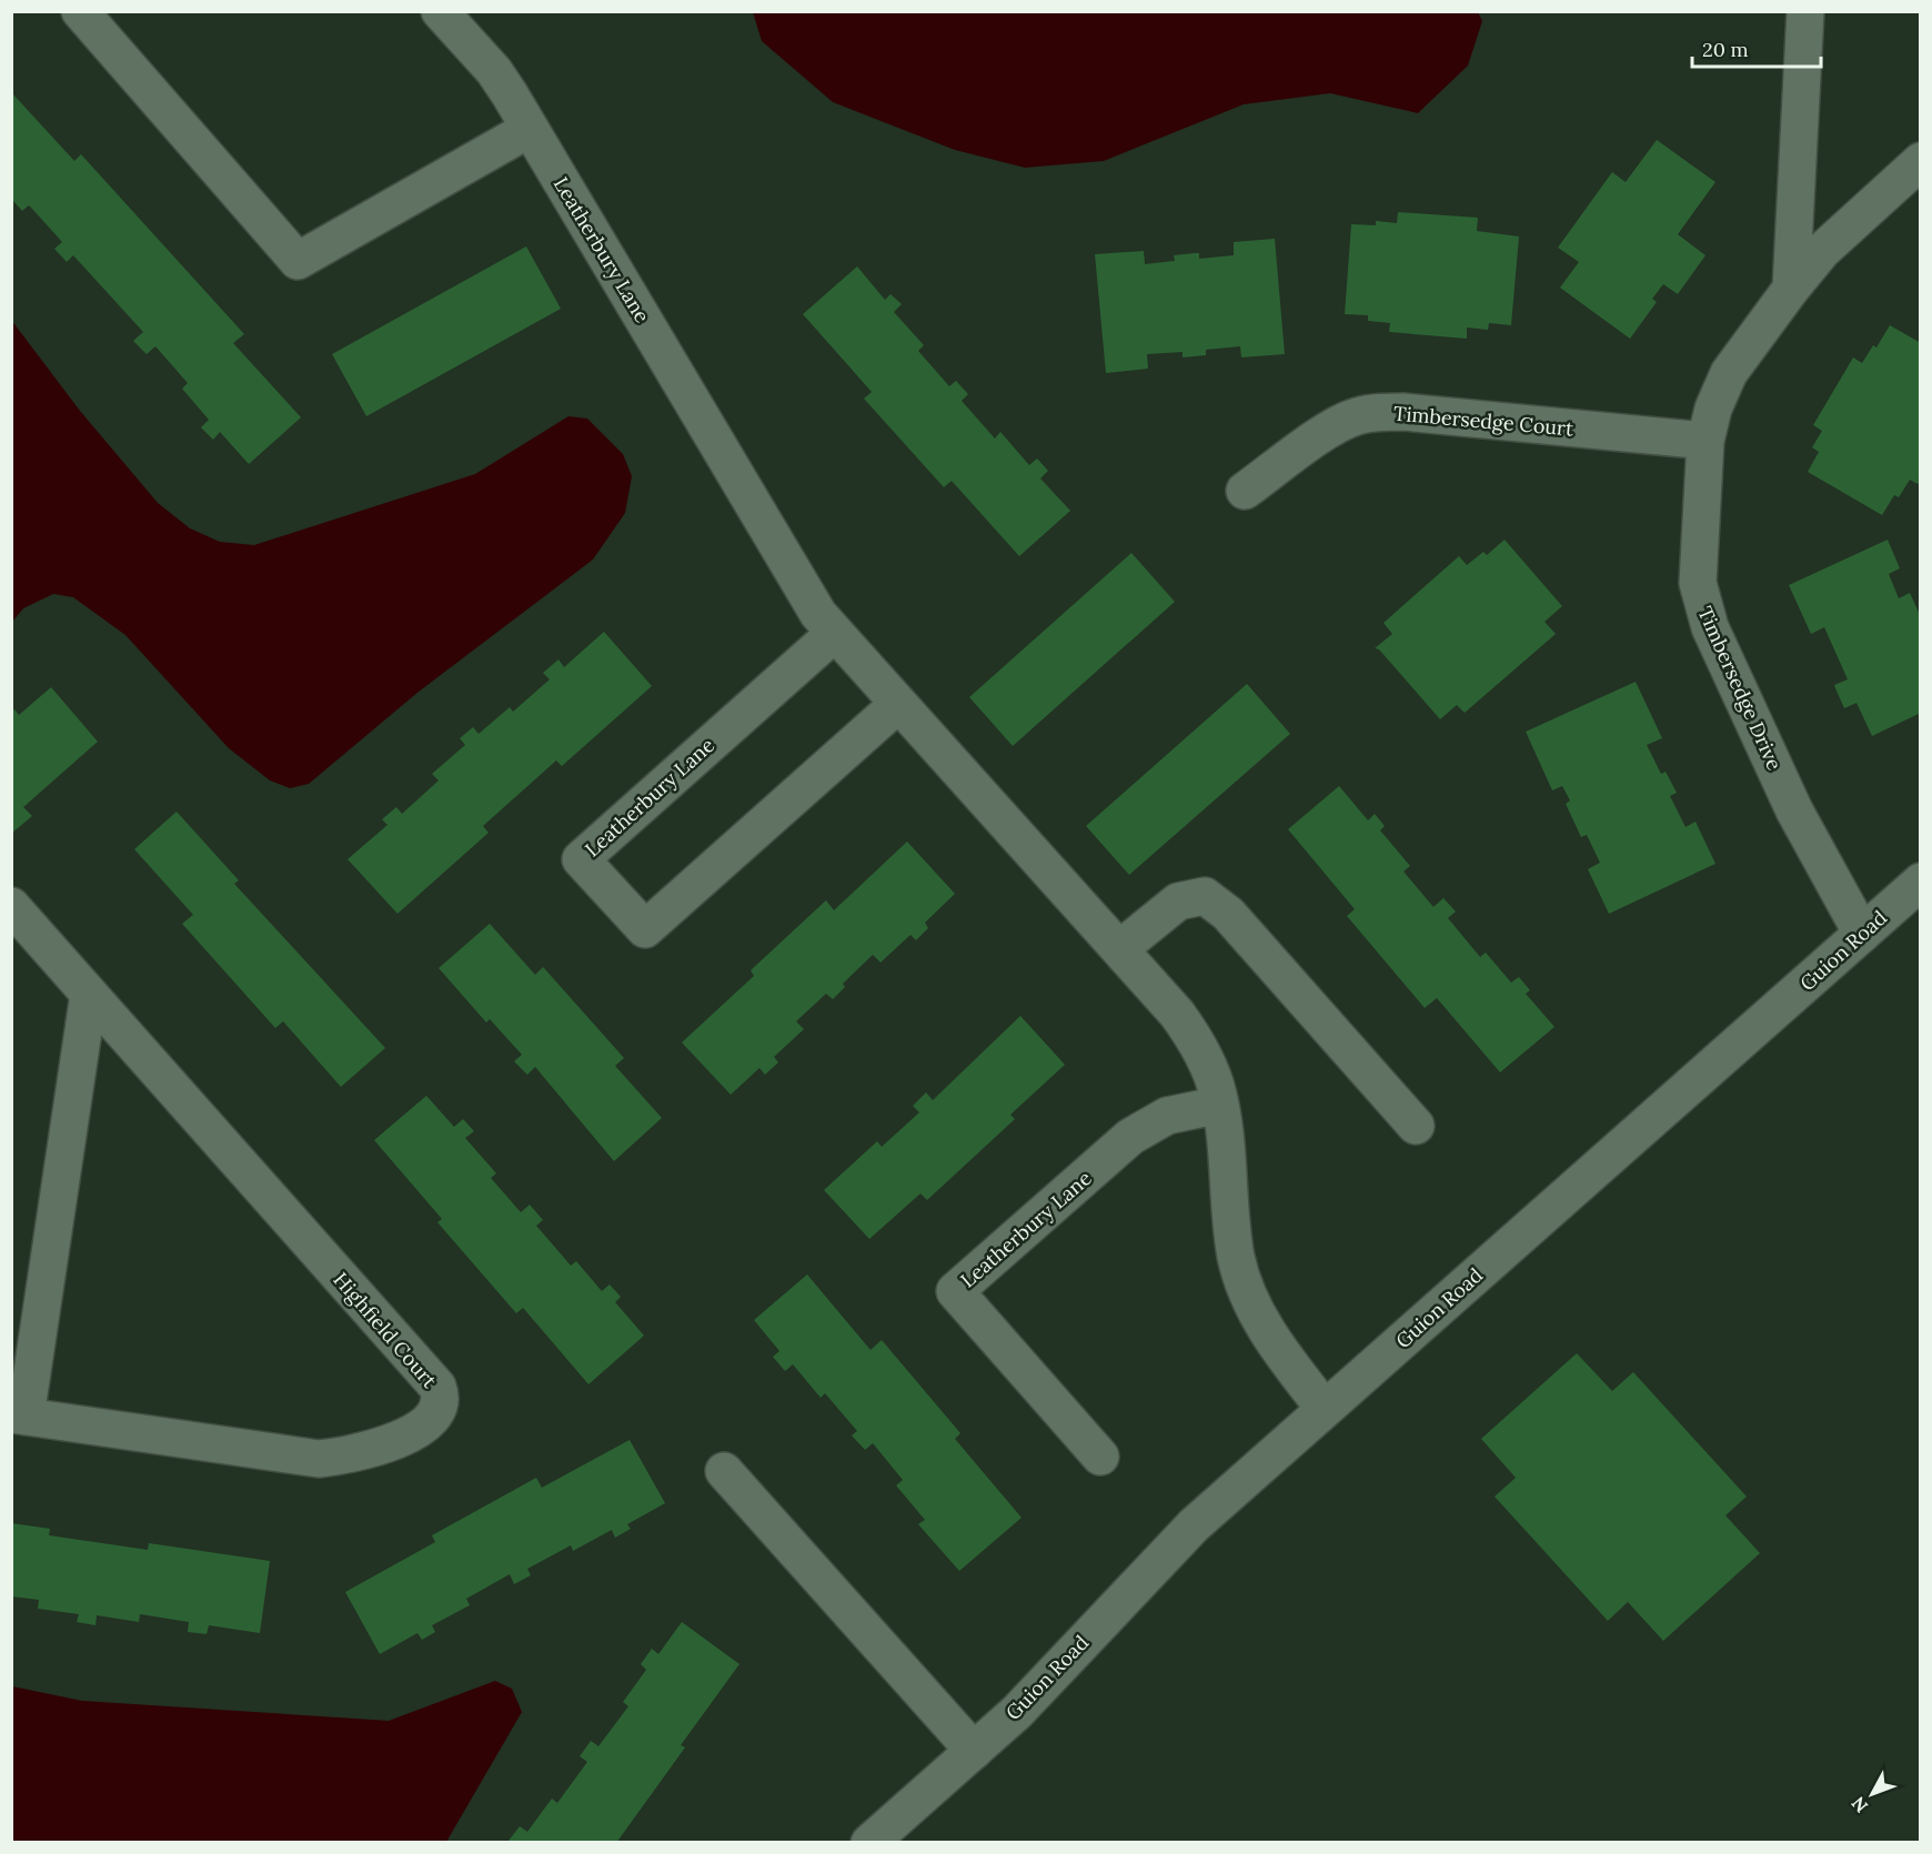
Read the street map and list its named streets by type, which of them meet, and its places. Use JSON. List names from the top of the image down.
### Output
{
  "streets": {
    "street": [
      "Leatherbury Lane",
      "Timbersedge Court",
      "Timbersedge Drive",
      "Guion Road",
      "Highfield Court"
    ]
  },
  "crossings": [
    ["Leatherbury Lane", "Guion Road"],
    ["Timbersedge Court", "Timbersedge Drive"],
    ["Timbersedge Drive", "Guion Road"]
  ],
  "scale_bar": "20 m",
  "north": "bottom left"
}
